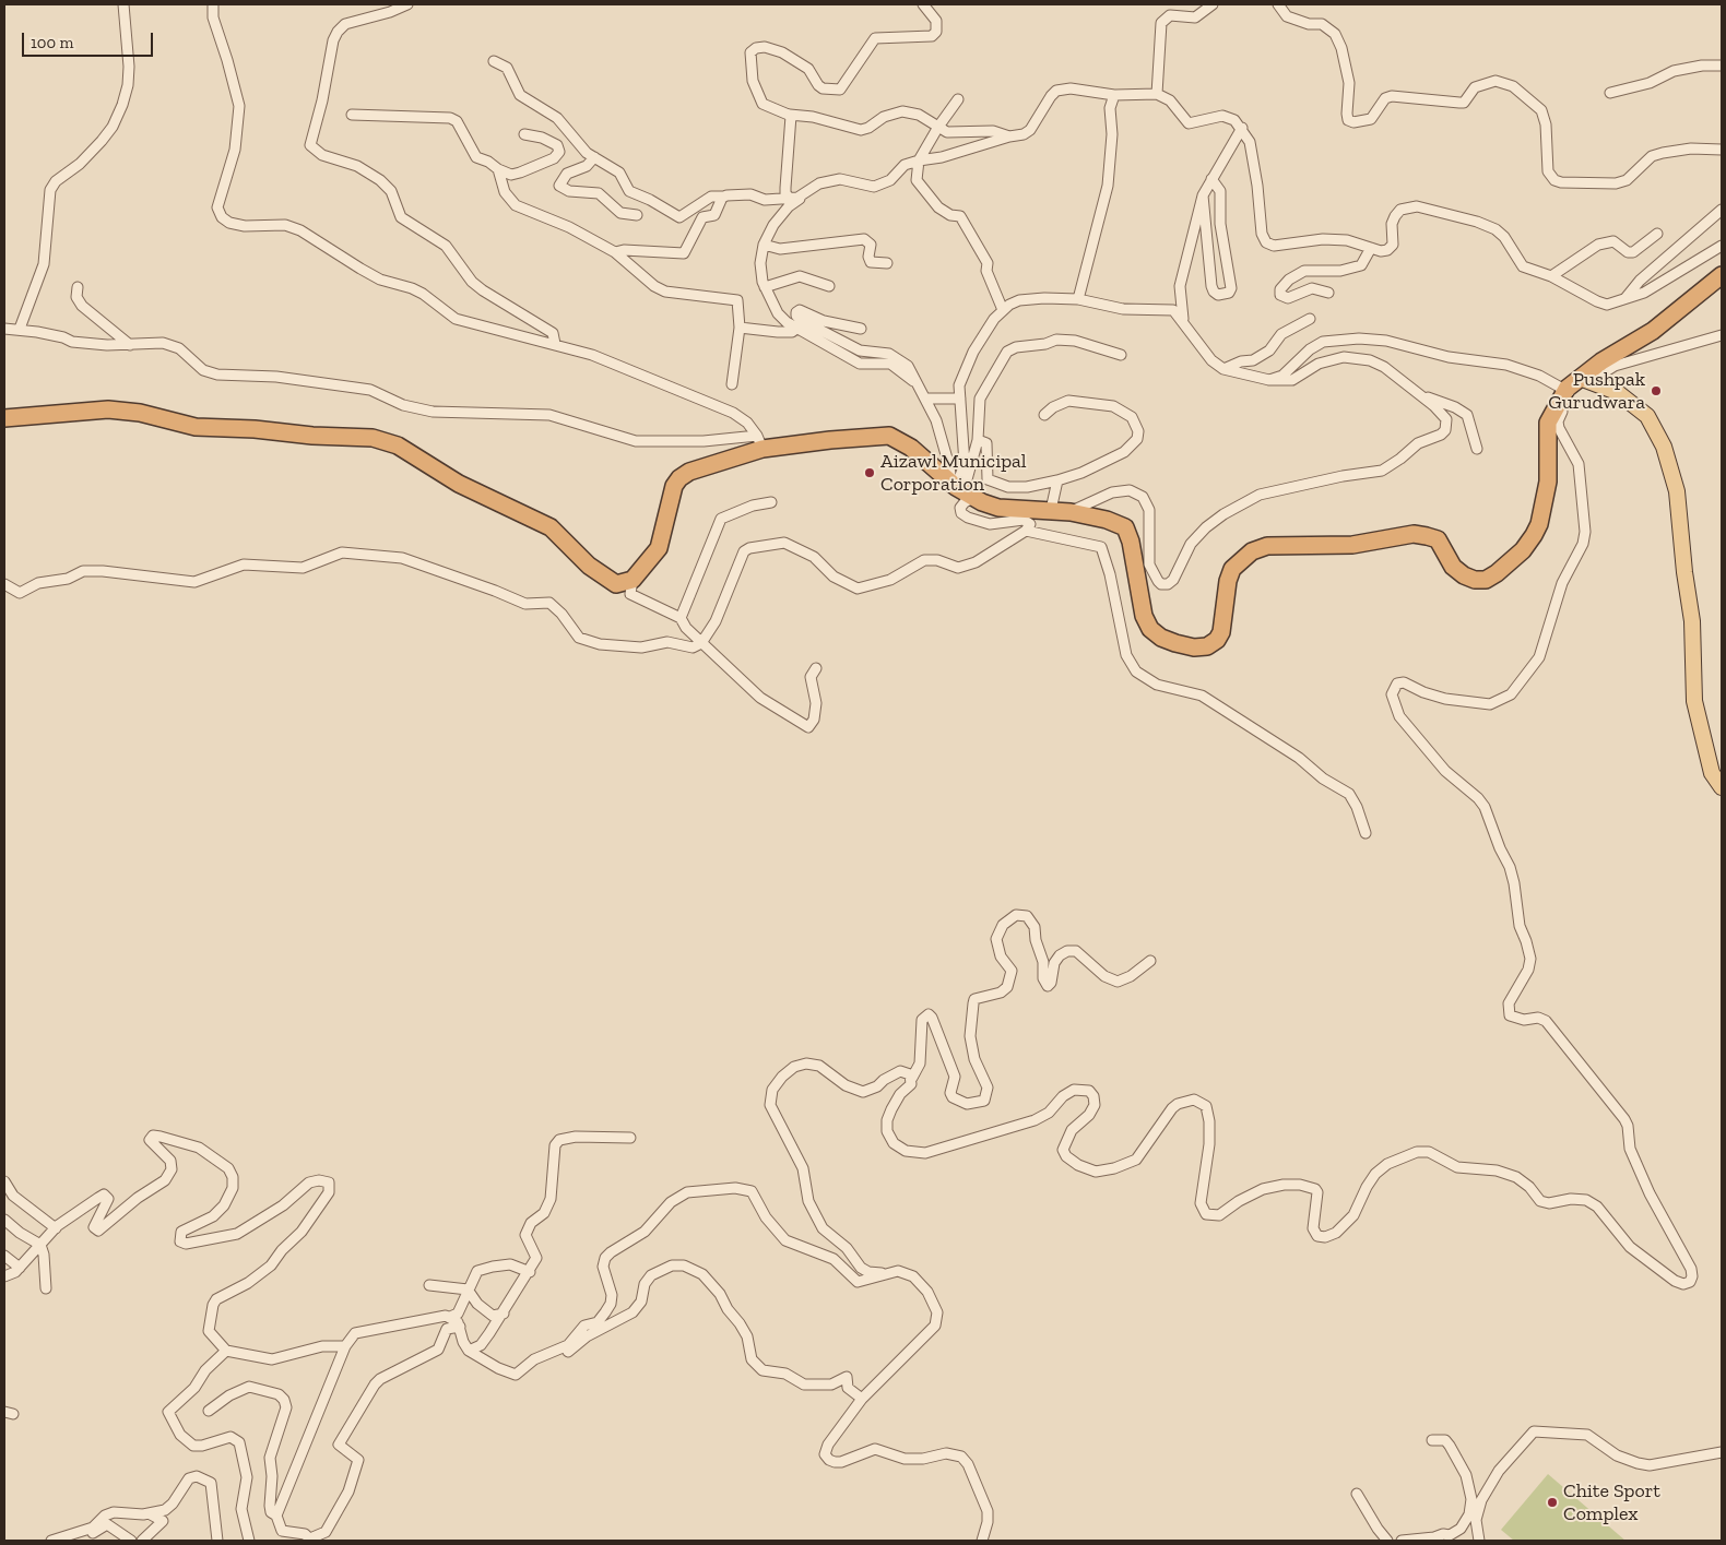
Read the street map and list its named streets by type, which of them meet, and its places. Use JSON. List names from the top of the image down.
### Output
{
  "places": ["Pushpak Gurudwara", "Aizawl Municipal Corporation", "Chite Sport Complex"],
  "scale_bar": "100 m"
}
